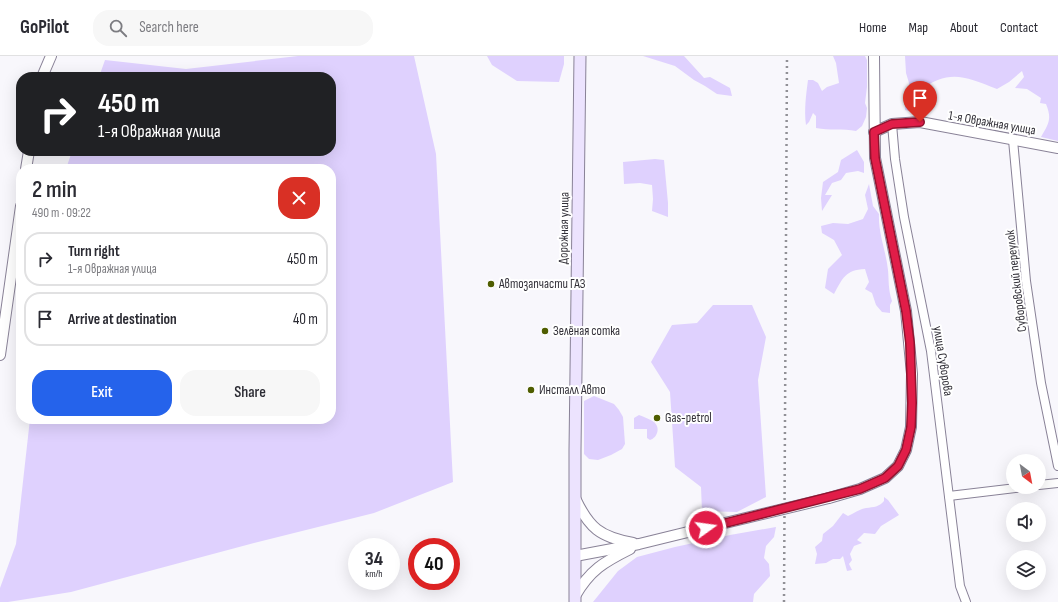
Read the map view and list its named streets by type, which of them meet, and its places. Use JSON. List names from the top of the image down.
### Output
{
  "streets": {
    "main road": ["Дорожная улица"],
    "street": ["1-я Овражная улица", "Суворовский переулок", "улица Суворова"]
  },
  "crossings": [
    ["1-я Овражная улица", "Суворовский переулок"],
    ["1-я Овражная улица", "улица Суворова"]
  ],
  "places": [
    "Автозапчасти ГАЗ",
    "Зелёная сотка",
    "Инсталл Авто",
    "Gas-petrol"
  ],
  "north": "bottom right",
  "page": {
    "header": "GoPilot",
    "search": "Search here",
    "nav": [
      "Home",
      "Map",
      "About",
      "Contact"
    ],
    "turn": ["450 m", "1-я Овражная улица"],
    "heading": ["2 min", "490 m · 09:22"],
    "list": [
      {
        "name": "Turn right",
        "note": "1-я Овражная улица",
        "value": "450 m"
      },
      {
        "name": "Arrive at destination",
        "value": "40 m"
      }
    ],
    "buttons": ["Exit", "Share"],
    "speed": "34 km/h",
    "limit": "40"
  }
}
